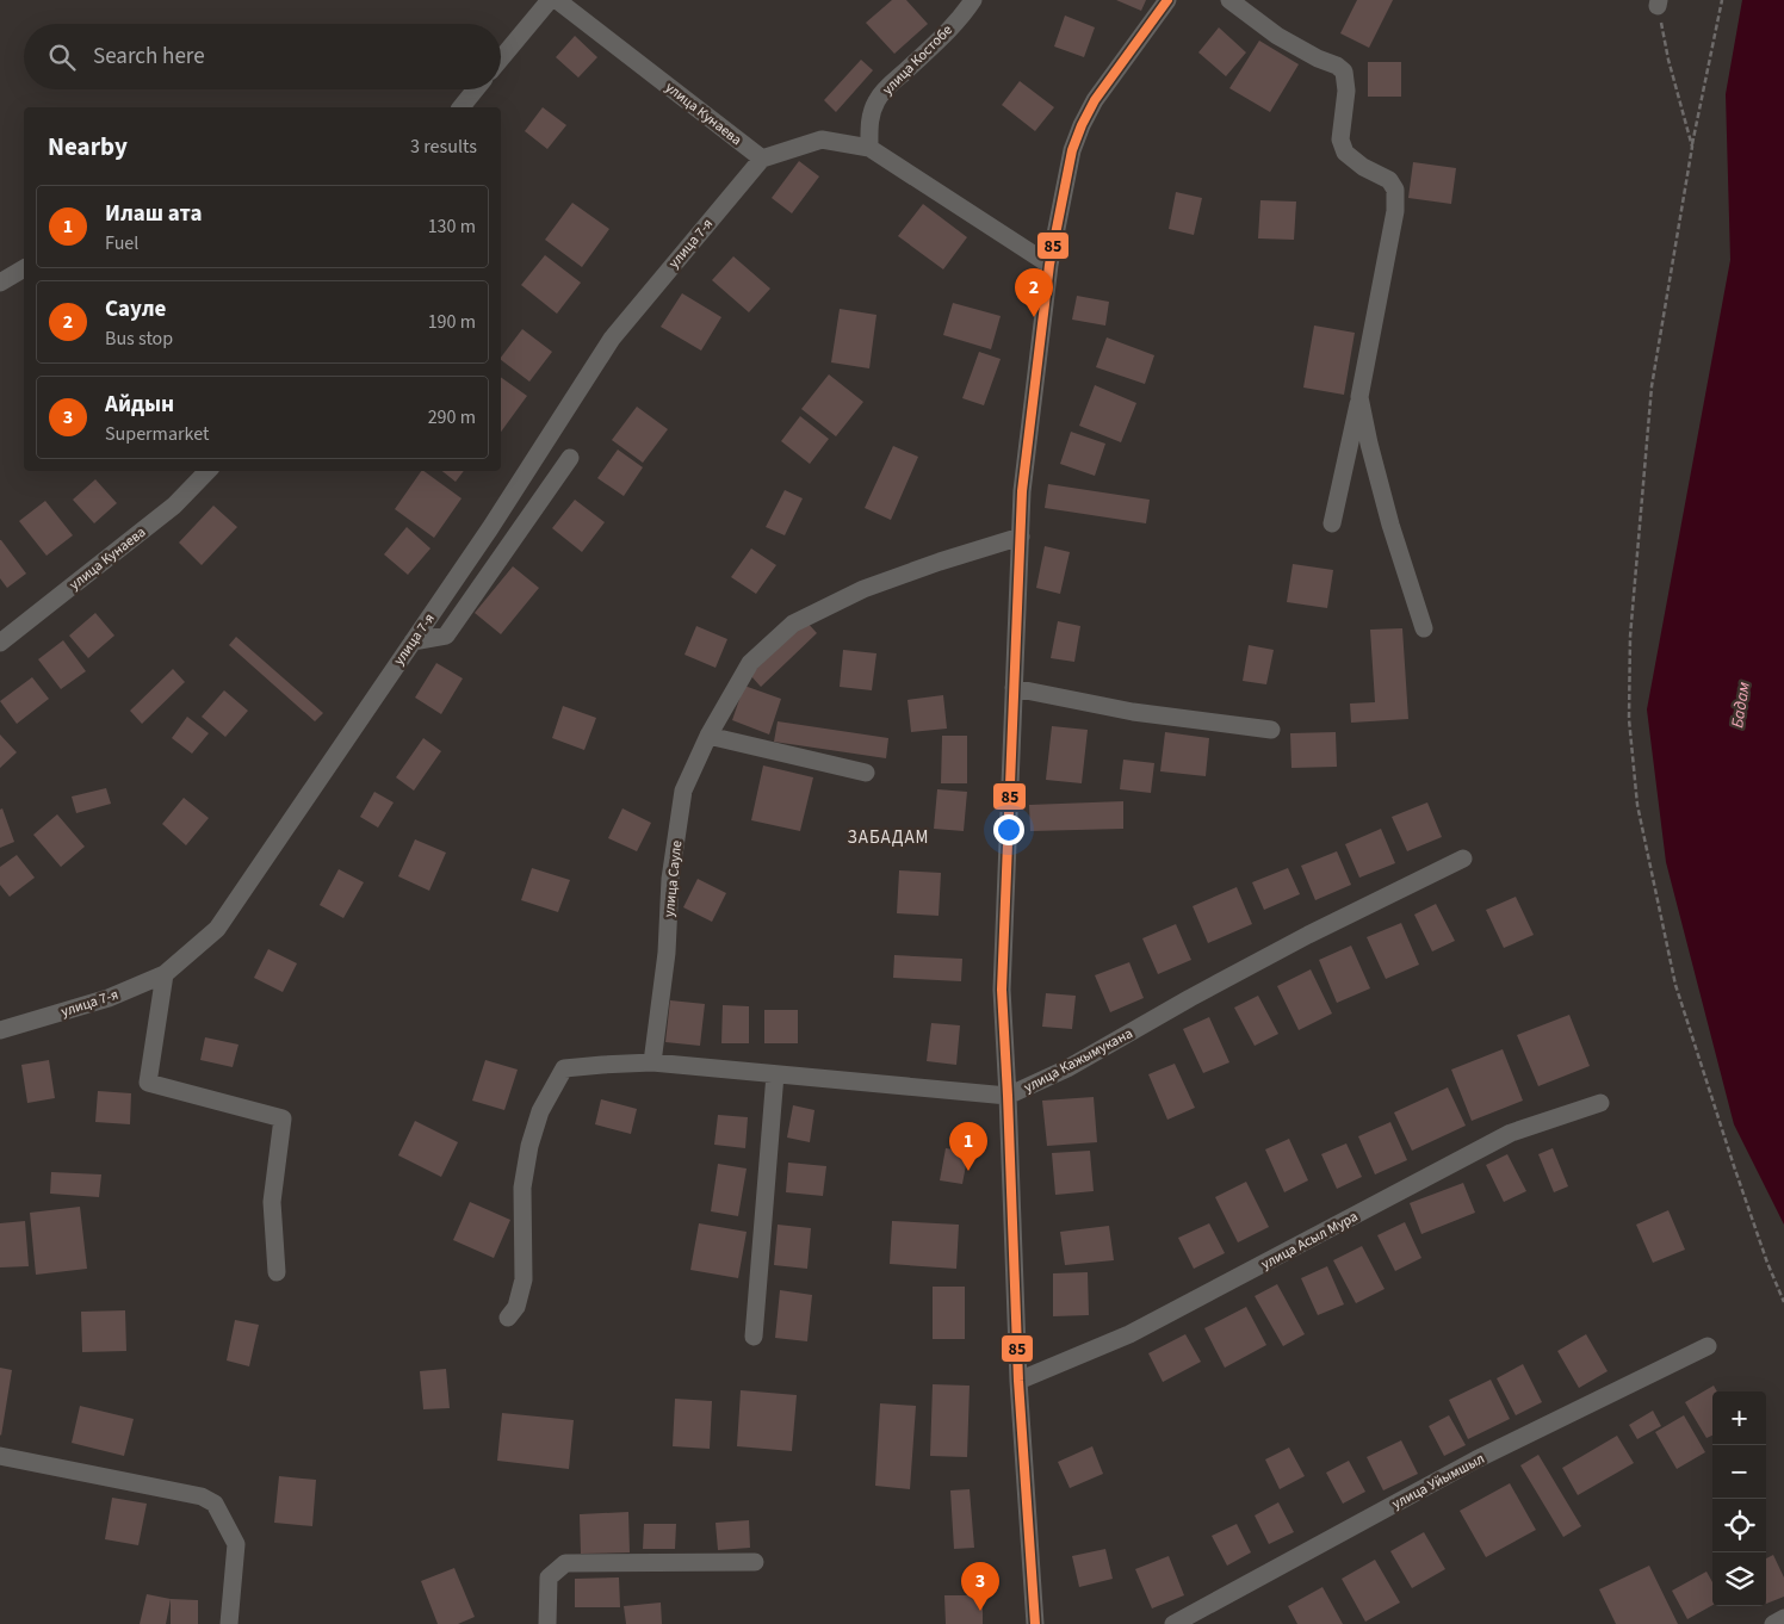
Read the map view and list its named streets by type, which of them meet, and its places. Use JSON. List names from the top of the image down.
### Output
{
  "streets": {
    "street": [
      "улица Костобе",
      "улица Кунаева",
      "улица 7-я",
      "улица Сауле",
      "улица Кажымукана",
      "улица Асыл Мура",
      "улица Уйымшыл"
    ]
  },
  "crossings": [
    ["улица Кунаева", "улица 7-я"],
    ["улица Сауле", "улица Кажымукана"]
  ],
  "districts": ["ЗАБАДАМ"],
  "water": ["Бадам"],
  "lines": ["transit line 85"],
  "page": {
    "search": "Search here",
    "heading": ["Nearby", "3 results"],
    "list": [
      {
        "mark": "1",
        "name": "Илаш ата",
        "note": "Fuel",
        "value": "130 m"
      },
      {
        "mark": "2",
        "name": "Сауле",
        "note": "Bus stop",
        "value": "190 m"
      },
      {
        "mark": "3",
        "name": "Айдын",
        "note": "Supermarket",
        "value": "290 m"
      }
    ],
    "pins": ["2", "1", "3"],
    "map_buttons": ["+", "−"]
  }
}
